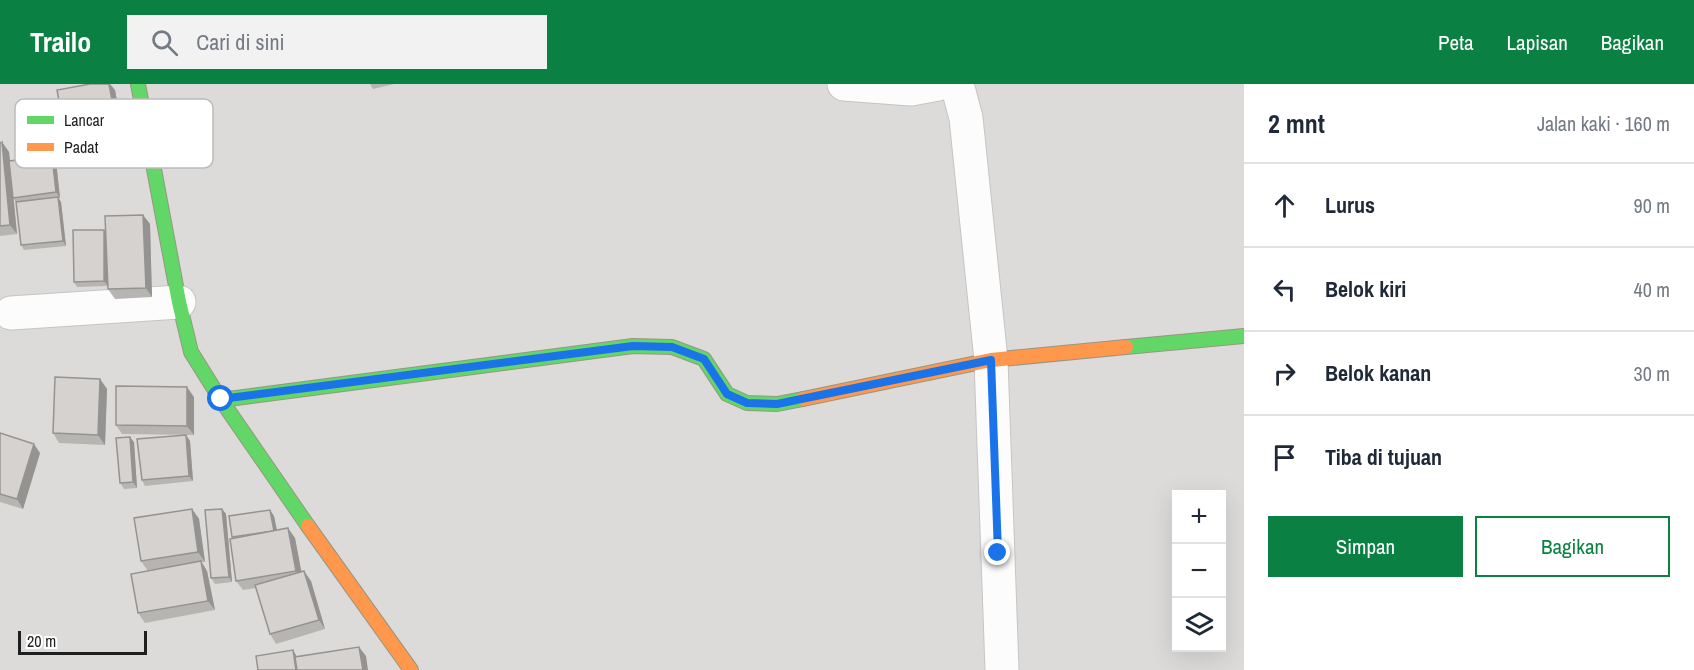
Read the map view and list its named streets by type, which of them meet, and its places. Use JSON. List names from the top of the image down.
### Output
{
  "legend": ["Lancar", "Padat"],
  "scale_bar": "20 m",
  "page": {
    "header": "Trailo",
    "search": "Cari di sini",
    "nav": ["Peta", "Lapisan", "Bagikan"],
    "heading": ["2 mnt", "Jalan kaki · 160 m"],
    "list": [
      ["Lurus", "90 m"],
      ["Belok kiri", "40 m"],
      ["Belok kanan", "30 m"],
      "Tiba di tujuan"
    ],
    "map_buttons": ["+", "−"],
    "buttons": ["Simpan", "Bagikan"],
    "scale": "20 m"
  }
}
